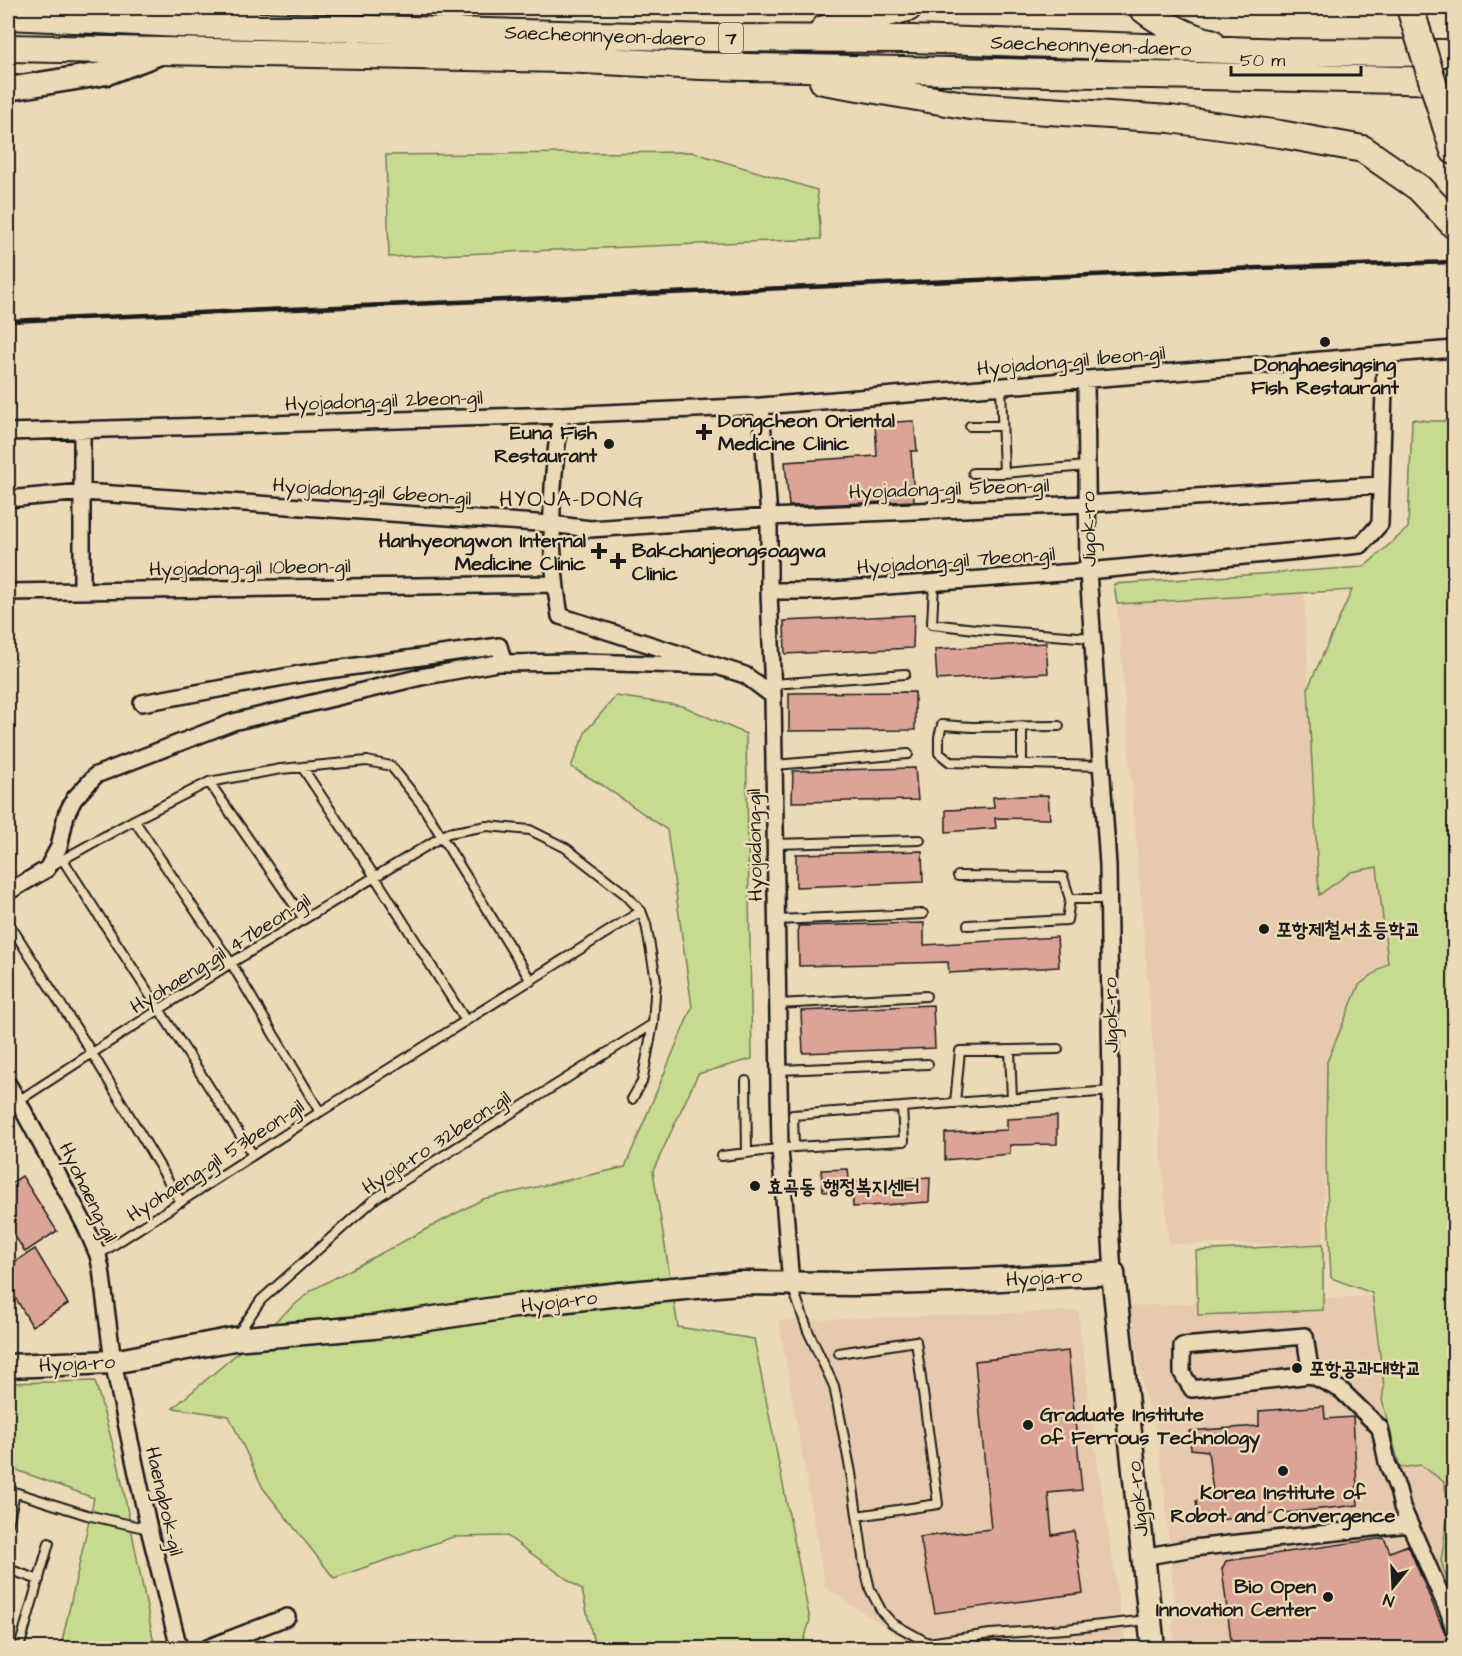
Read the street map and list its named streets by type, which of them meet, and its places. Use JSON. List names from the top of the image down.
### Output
{
  "streets": {
    "main road": ["Saecheonnyeon-daero", "7"],
    "street": [
      "Hyojadong-gil 1beon-gil",
      "Hyojadong-gil 2beon-gil",
      "Hyojadong-gil 5beon-gil",
      "Hyojadong-gil 6beon-gil",
      "Jigok-ro",
      "Hyojadong-gil 7beon-gil",
      "Hyojadong-gil 10beon-gil",
      "Hyojadong-gil",
      "Hyohaeng-gil",
      "Hyoja-ro",
      "Haengbok-gil"
    ],
    "lane": ["Hyohaeng-gil 47beon-gil", "Hyoja-ro 32beon-gil", "Hyohaeng-gil 53beon-gil"]
  },
  "crossings": [
    ["Hyojadong-gil 1beon-gil", "Hyojadong-gil 2beon-gil"],
    ["Hyojadong-gil 1beon-gil", "Jigok-ro"],
    ["Hyojadong-gil 1beon-gil", "Hyojadong-gil"],
    ["Hyojadong-gil 2beon-gil", "Hyojadong-gil"],
    ["Hyojadong-gil 5beon-gil", "Hyojadong-gil 6beon-gil"],
    ["Hyojadong-gil 5beon-gil", "Jigok-ro"],
    ["Hyojadong-gil 5beon-gil", "Hyojadong-gil 7beon-gil"],
    ["Hyojadong-gil 5beon-gil", "Hyojadong-gil"],
    ["Hyojadong-gil 6beon-gil", "Hyojadong-gil"],
    ["Jigok-ro", "Hyojadong-gil 7beon-gil"],
    ["Jigok-ro", "Hyoja-ro"],
    ["Hyojadong-gil 7beon-gil", "Hyojadong-gil"],
    ["Hyojadong-gil", "Hyoja-ro"],
    ["Hyohaeng-gil 47beon-gil", "Hyohaeng-gil"],
    ["Hyoja-ro 32beon-gil", "Hyoja-ro"],
    ["Hyohaeng-gil 53beon-gil", "Hyohaeng-gil"],
    ["Hyohaeng-gil", "Hyoja-ro"],
    ["Hyohaeng-gil", "Haengbok-gil"],
    ["Hyoja-ro", "Haengbok-gil"]
  ],
  "districts": ["HYOJA-DONG"],
  "places": {
    "other": [
      "Donghaesingsing Fish Restaurant",
      "Euna Fish Restaurant",
      "포항제철서초등학교",
      "효곡동 행정복지센터",
      "포항공과대학교",
      "Graduate Institute of Ferrous Technology",
      "Korea Institute of Robot and Convergence",
      "Bio Open Innovation Center"
    ],
    "health": ["Dongcheon Oriental Medicine Clinic", "Hanhyeongwon Internal Medicine Clinic", "Bakchanjeongsoagwa Clinic"]
  },
  "scale_bar": "50 m",
  "north": "bottom"
}
